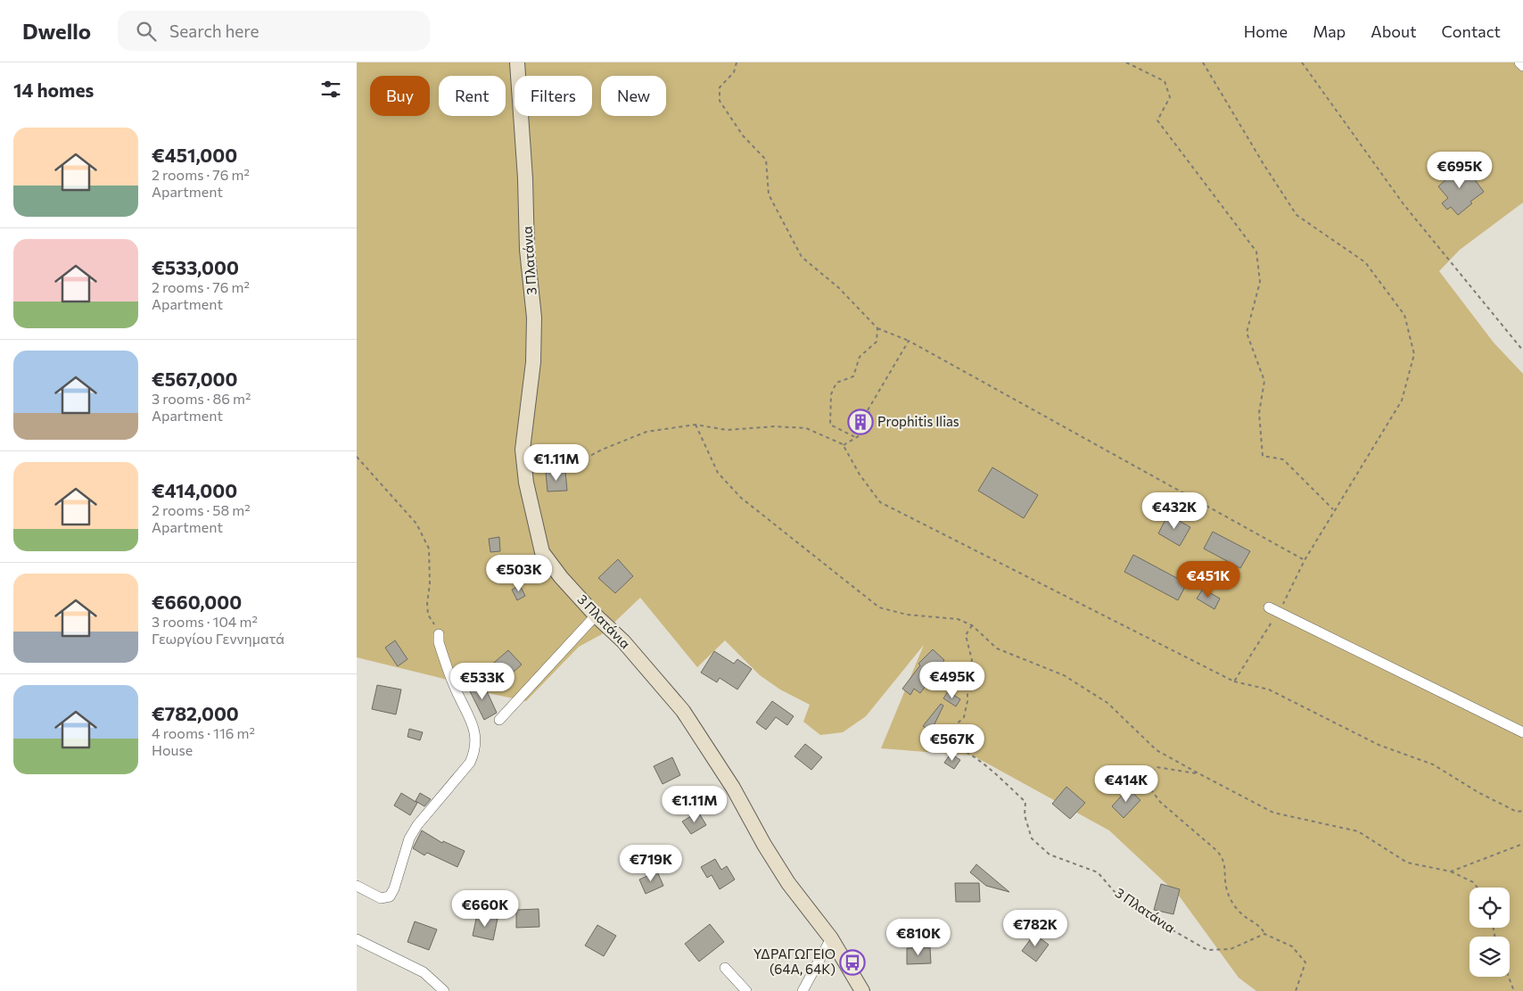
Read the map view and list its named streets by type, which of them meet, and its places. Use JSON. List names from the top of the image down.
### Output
{
  "streets": {
    "street": ["3 Πλατάνια"]
  },
  "places": {
    "building": ["Prophitis Ilias"],
    "bus stop": ["ΥΔΡΑΓΩΓΕΙΟ (64Α, 64Κ)"]
  },
  "page": {
    "header": "Dwello",
    "search": "Search here",
    "nav": [
      "Home",
      "Map",
      "About",
      "Contact"
    ],
    "heading": "14 homes",
    "chip": [
      "Buy",
      "Rent",
      "Filters",
      "New"
    ],
    "list": [
      {
        "name": "€451,000",
        "note": "2 rooms · 76 m² · Apartment"
      },
      {
        "name": "€533,000",
        "note": "2 rooms · 76 m² · Apartment"
      },
      {
        "name": "€567,000",
        "note": "3 rooms · 86 m² · Apartment"
      },
      {
        "name": "€414,000",
        "note": "2 rooms · 58 m² · Apartment"
      },
      {
        "name": "€660,000",
        "note": "3 rooms · 104 m² · Γεωργίου Γεννηματά"
      },
      {
        "name": "€782,000",
        "note": "4 rooms · 116 m² · House"
      }
    ],
    "price": [
      "€695K",
      "€1.11M",
      "€432K",
      "€503K",
      "€451K",
      "€495K",
      "€533K",
      "€567K",
      "€414K",
      "€1.11M",
      "€719K",
      "€660K",
      "€782K",
      "€810K"
    ]
  }
}
